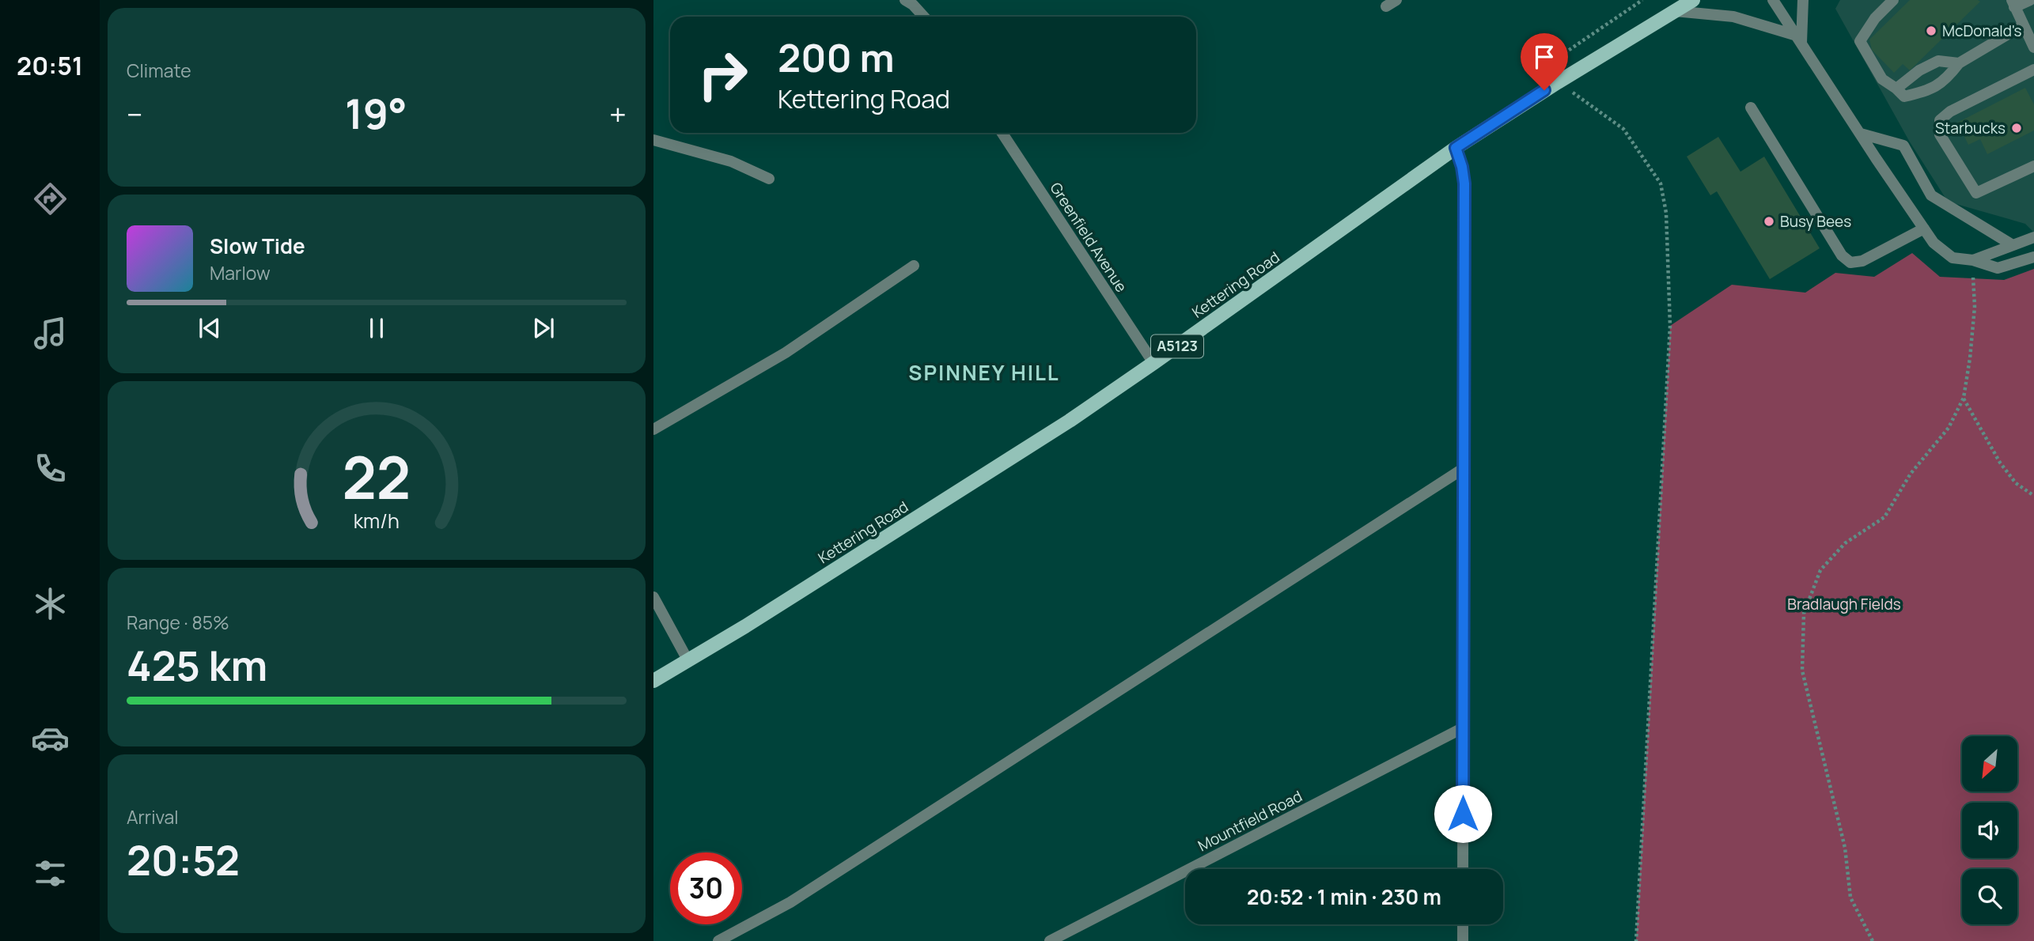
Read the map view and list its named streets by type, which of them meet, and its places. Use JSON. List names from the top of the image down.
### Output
{
  "streets": {
    "main road": ["Kettering Road", "A5123"],
    "street": ["Greenfield Avenue", "Mountfield Road"]
  },
  "crossings": [
    ["Greenfield Avenue", "Kettering Road"]
  ],
  "districts": ["SPINNEY HILL"],
  "parks": ["Bradlaugh Fields"],
  "places": ["McDonald's", "Starbucks", "Busy Bees"],
  "north": "bottom left",
  "page": {
    "tabs": "20:51",
    "tile": [
      "Climate",
      ["Range · 85%", "425 km"],
      ["Arrival", "20:52"]
    ],
    "turn": ["200 m", "Kettering Road"],
    "heat": ["−", "19°", "+"],
    "song": ["Slow Tide", "Marlow"],
    "limit": "30",
    "trip": "20:52 · 1 min · 230 m",
    "gauge": ["22", "km/h"]
  }
}
